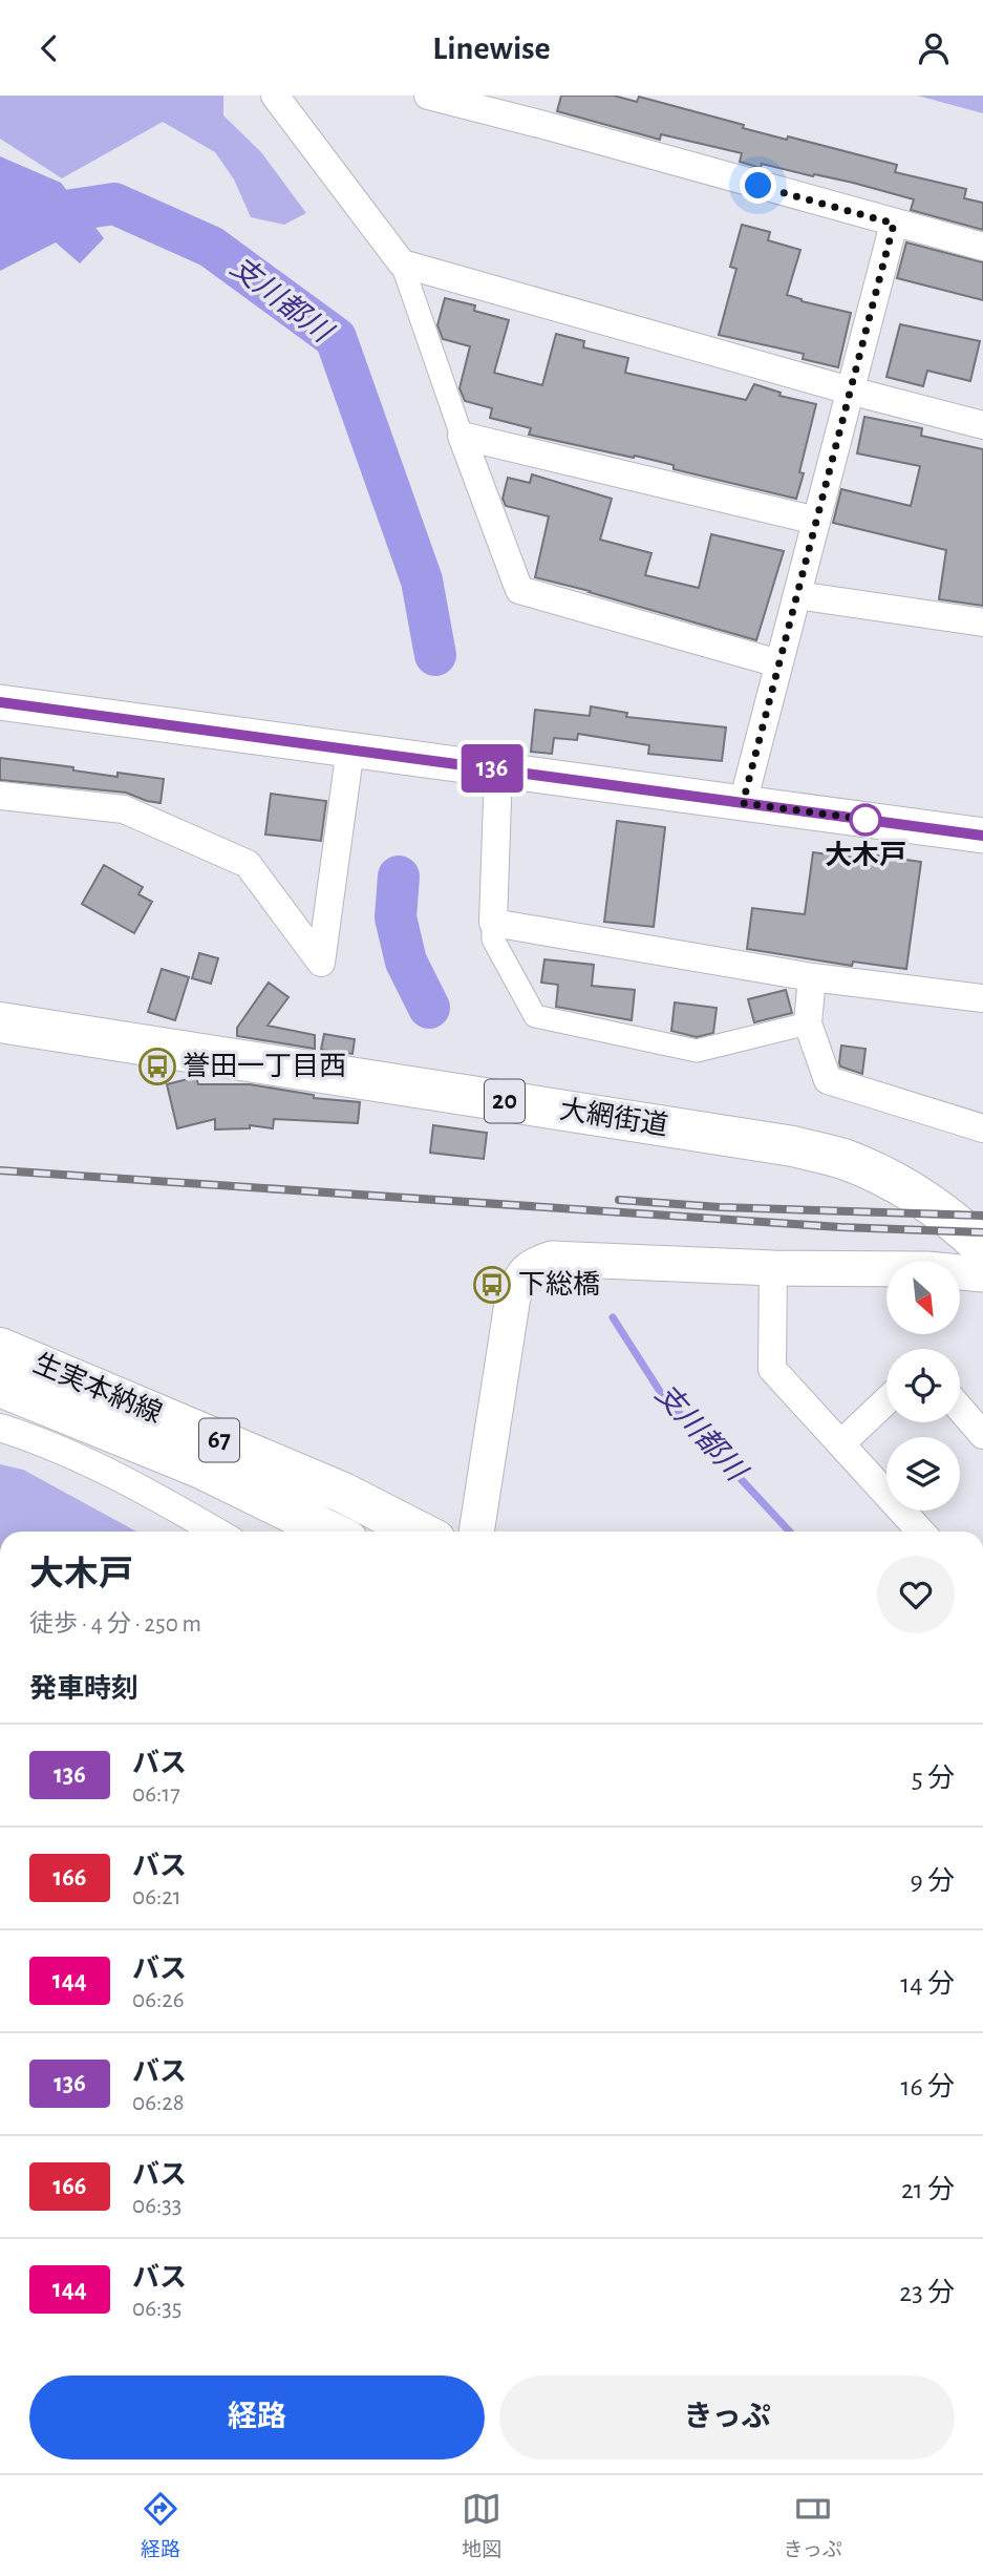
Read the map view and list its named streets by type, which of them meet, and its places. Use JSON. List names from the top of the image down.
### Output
{
  "streets": {
    "main road": [
      "20",
      "大網街道",
      "生実本納線",
      "67"
    ]
  },
  "water": ["支川都川"],
  "places": {
    "other": ["大木戸"],
    "bus stop": ["誉田一丁目西", "下総橋"]
  },
  "lines": ["bus line 136"],
  "north": "bottom right",
  "page": {
    "header": "Linewise",
    "on_map": "136",
    "heading": [
      ["大木戸", "徒歩 · 4 分 · 250 m"],
      "発車時刻"
    ],
    "list": [
      {
        "mark": "136",
        "name": "バス",
        "note": "06:17",
        "value": "5 分"
      },
      {
        "mark": "166",
        "name": "バス",
        "note": "06:21",
        "value": "9 分"
      },
      {
        "mark": "144",
        "name": "バス",
        "note": "06:26",
        "value": "14 分"
      },
      {
        "mark": "136",
        "name": "バス",
        "note": "06:28",
        "value": "16 分"
      },
      {
        "mark": "166",
        "name": "バス",
        "note": "06:33",
        "value": "21 分"
      },
      {
        "mark": "144",
        "name": "バス",
        "note": "06:35",
        "value": "23 分"
      }
    ],
    "buttons": ["経路", "きっぷ"],
    "tabs": ["経路", "地図", "きっぷ"]
  }
}
